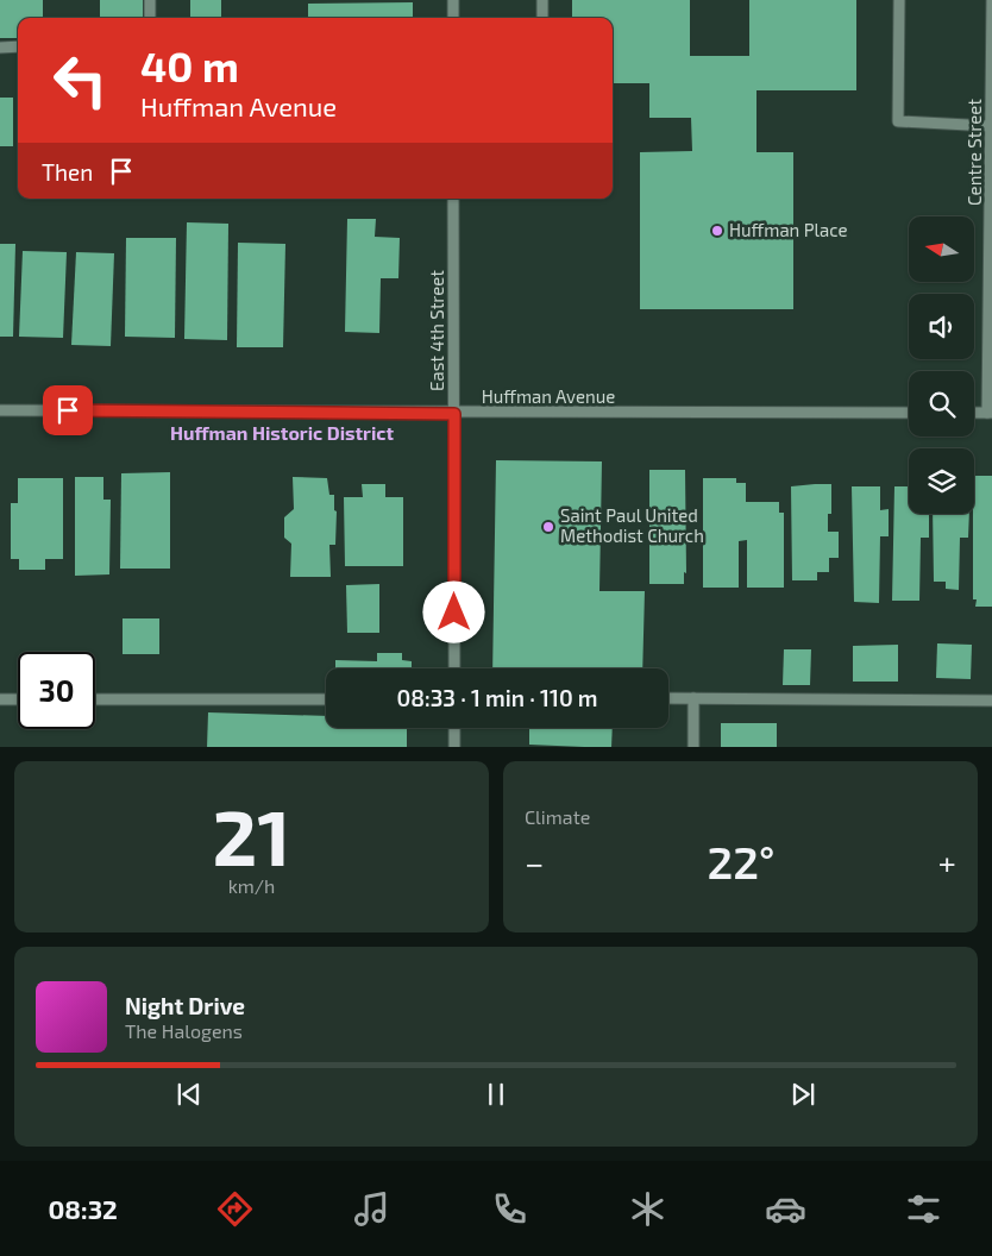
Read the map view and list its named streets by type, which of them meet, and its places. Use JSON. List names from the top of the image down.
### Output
{
  "streets": {
    "street": ["Centre Street", "East 4th Street", "Huffman Avenue"]
  },
  "crossings": [
    ["East 4th Street", "Huffman Avenue"]
  ],
  "districts": ["Huffman Historic District"],
  "places": ["Huffman Place", "Saint Paul United Methodist Church"],
  "north": "left",
  "page": {
    "turn": ["40 m", "Huffman Avenue"],
    "then": "Then",
    "limit": "30",
    "trip": "08:33 · 1 min · 110 m",
    "tile": [
      ["21", "km/h"],
      "Climate"
    ],
    "heat": ["−", "22°", "+"],
    "song": ["Night Drive", "The Halogens"],
    "tabs": "08:32"
  }
}
